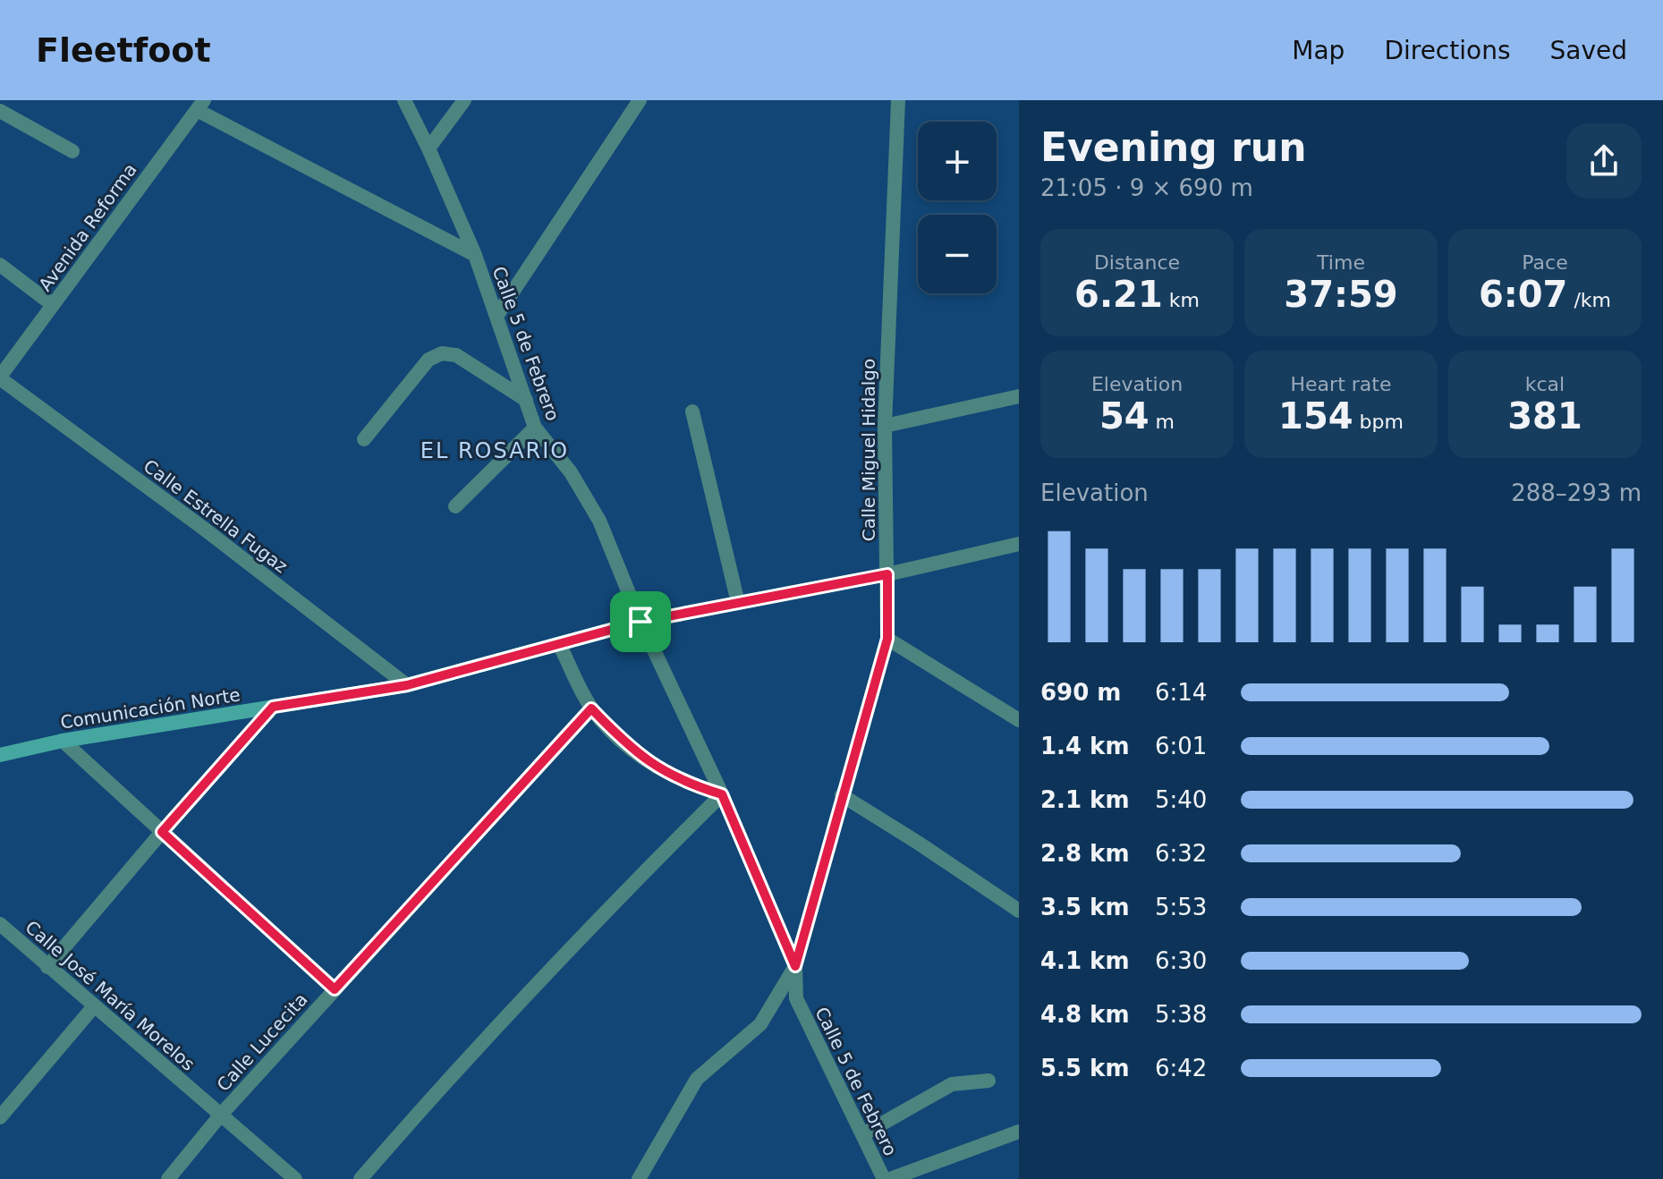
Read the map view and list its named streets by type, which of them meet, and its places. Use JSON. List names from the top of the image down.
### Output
{
  "streets": {
    "street": [
      "Avenida Reforma",
      "Calle 5 de Febrero",
      "Calle Miguel Hidalgo",
      "Calle Estrella Fugaz",
      "Comunicación Norte",
      "Calle José María Morelos",
      "Calle Lucecita"
    ]
  },
  "crossings": [
    ["Avenida Reforma", "Calle Estrella Fugaz"],
    ["Calle 5 de Febrero", "Calle Miguel Hidalgo"],
    ["Calle 5 de Febrero", "Comunicación Norte"],
    ["Calle Miguel Hidalgo", "Comunicación Norte"],
    ["Calle Estrella Fugaz", "Comunicación Norte"],
    ["Calle José María Morelos", "Calle Lucecita"]
  ],
  "districts": ["EL ROSARIO"],
  "page": {
    "header": "Fleetfoot",
    "nav": ["Map", "Directions", "Saved"],
    "heading": ["Evening run", "21:05 · 9 × 690 m"],
    "map_buttons": ["+", "−"],
    "stats": [
      ["Distance", "6.21 km"],
      ["Time", "37:59"],
      ["Pace", "6:07 /km"],
      ["Elevation", "54 m"],
      ["Heart rate", "154 bpm"],
      ["kcal", "381"]
    ],
    "chart": ["Elevation", "288–293 m"],
    "list": [
      {
        "name": "690 m",
        "note": "6:14"
      },
      {
        "name": "1.4 km",
        "note": "6:01"
      },
      {
        "name": "2.1 km",
        "note": "5:40"
      },
      {
        "name": "2.8 km",
        "note": "6:32"
      },
      {
        "name": "3.5 km",
        "note": "5:53"
      },
      {
        "name": "4.1 km",
        "note": "6:30"
      },
      {
        "name": "4.8 km",
        "note": "5:38"
      },
      {
        "name": "5.5 km",
        "note": "6:42"
      }
    ]
  }
}
